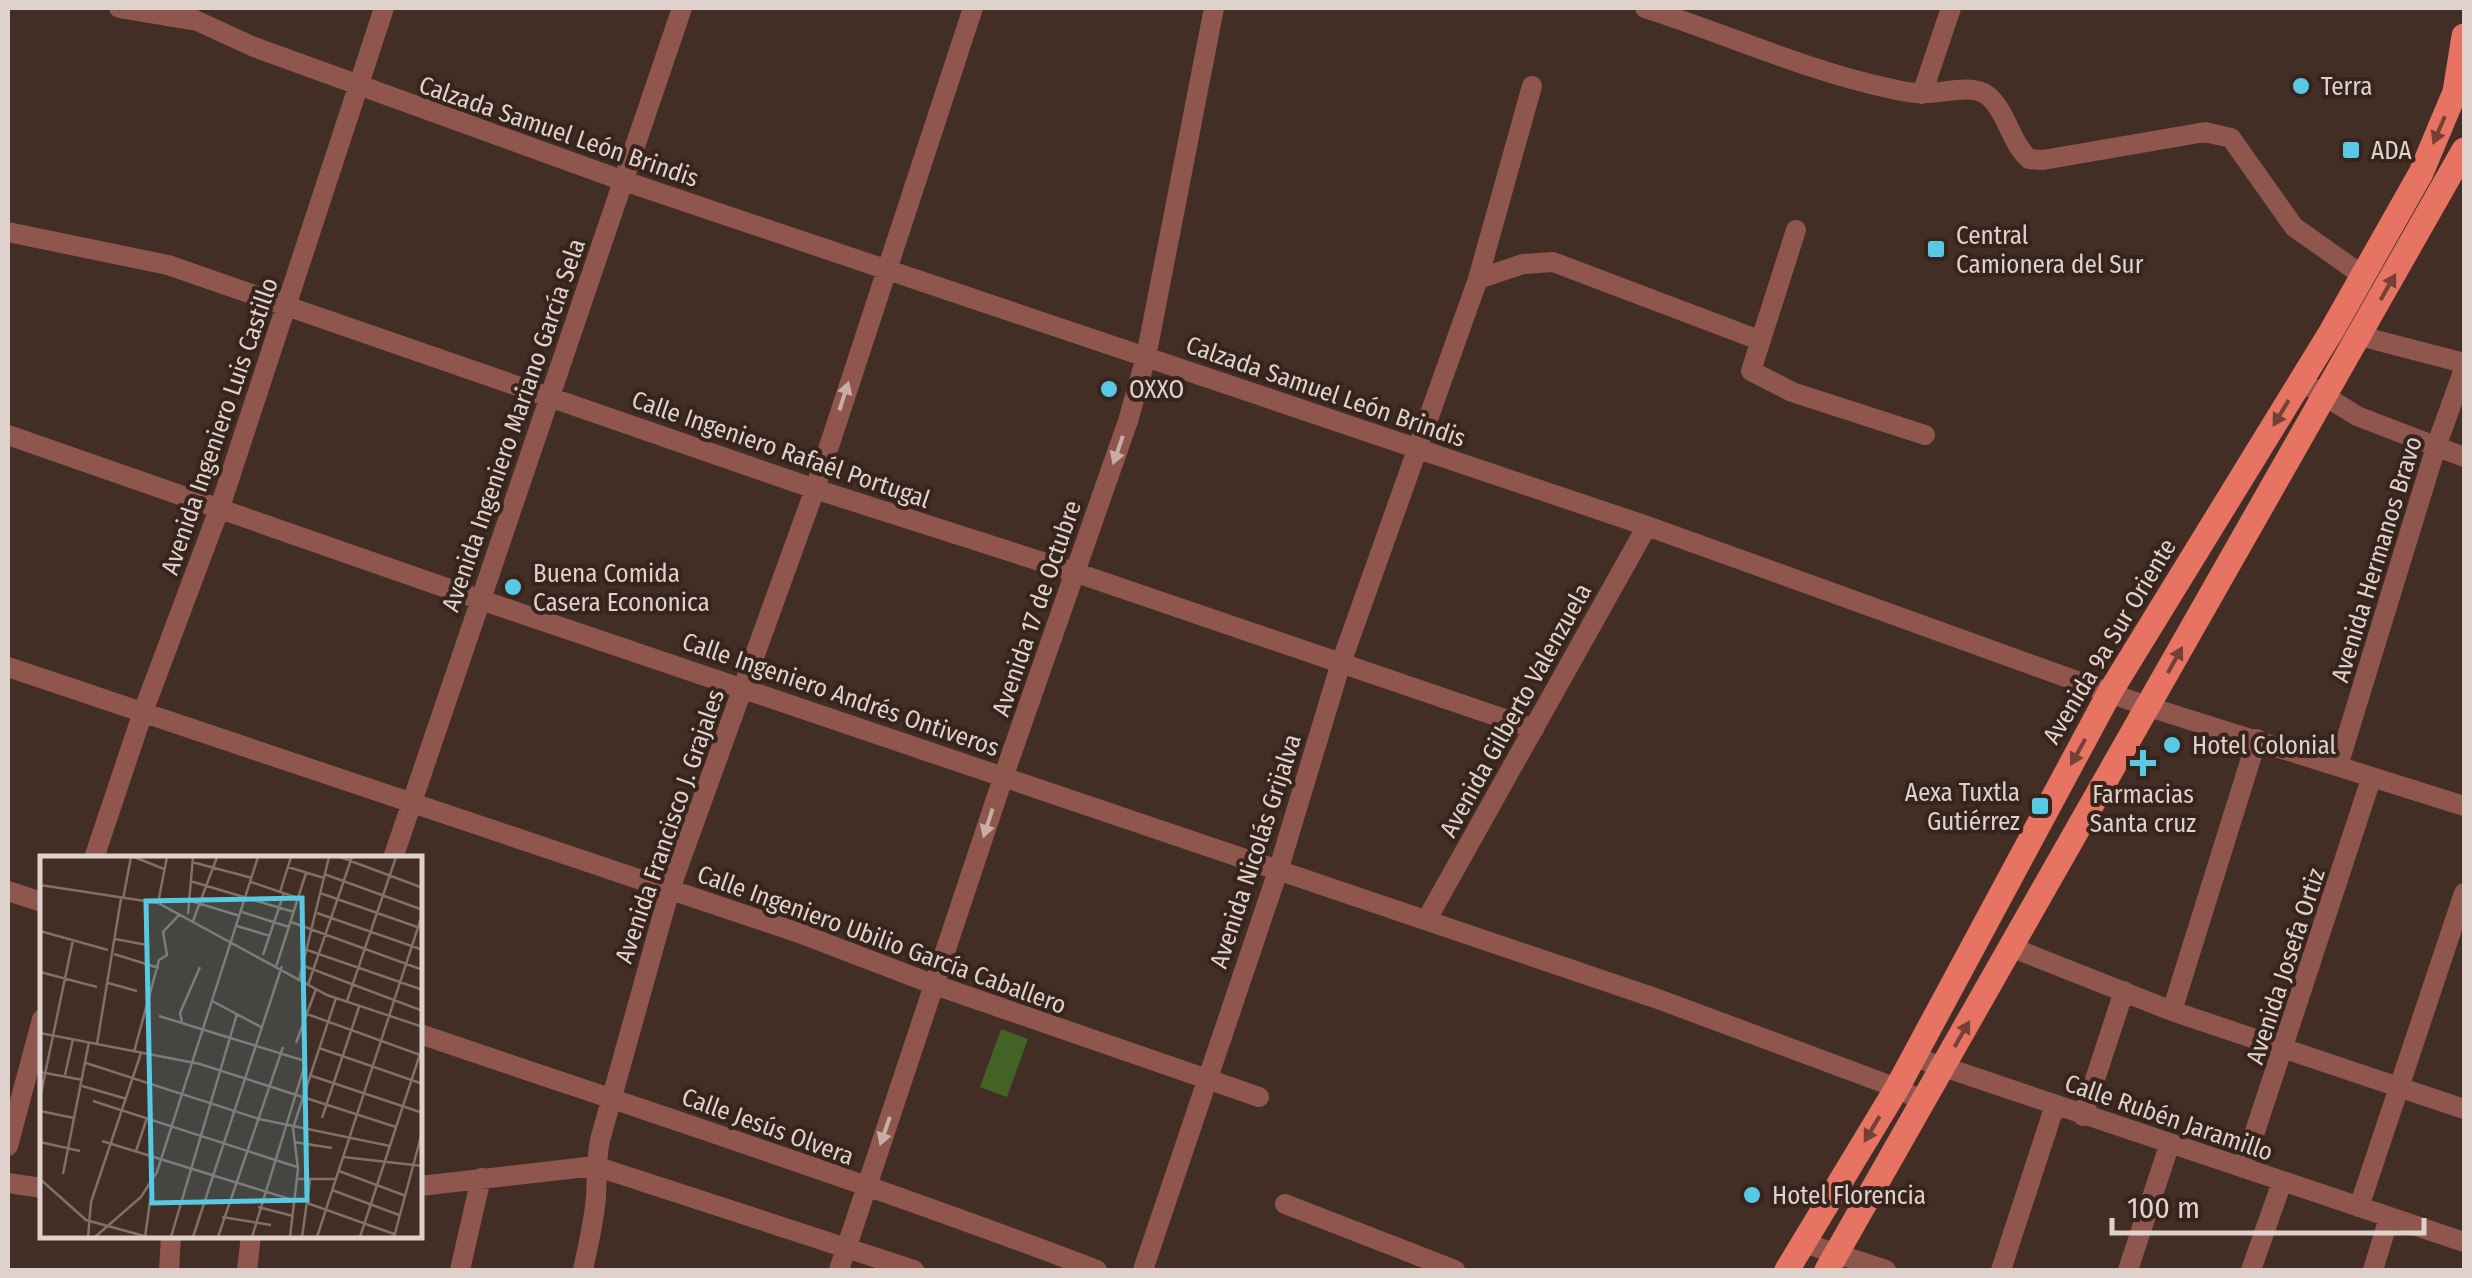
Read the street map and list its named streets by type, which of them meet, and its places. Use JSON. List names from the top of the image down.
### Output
{
  "streets": {
    "main road": ["Avenida 9a Sur Oriente"],
    "street": [
      "Calzada Samuel León Brindis",
      "Avenida Ingeniero Mariano García Sela",
      "Avenida Ingeniero Luis Castillo",
      "Calle Ingeniero Rafaél Portugal",
      "Avenida Hermanos Bravo",
      "Avenida 17 de Octubre",
      "Calle Ingeniero Andrés Ontiveros",
      "Avenida Gilberto Valenzuela",
      "Avenida Francisco J. Grajales",
      "Avenida Nicolás Grijalva",
      "Calle Ingeniero Ubilio García Caballero",
      "Avenida Josefa Ortiz",
      "Calle Rubén Jaramillo",
      "Calle Jesús Olvera"
    ]
  },
  "crossings": [
    ["Calzada Samuel León Brindis", "Avenida Ingeniero Mariano García Sela"],
    ["Calzada Samuel León Brindis", "Avenida Ingeniero Luis Castillo"],
    ["Calzada Samuel León Brindis", "Avenida Hermanos Bravo"],
    ["Calzada Samuel León Brindis", "Avenida 17 de Octubre"],
    ["Calzada Samuel León Brindis", "Avenida 9a Sur Oriente"],
    ["Calzada Samuel León Brindis", "Avenida Gilberto Valenzuela"],
    ["Calzada Samuel León Brindis", "Avenida Francisco J. Grajales"],
    ["Calzada Samuel León Brindis", "Avenida Nicolás Grijalva"],
    ["Calzada Samuel León Brindis", "Avenida Josefa Ortiz"],
    ["Avenida Ingeniero Mariano García Sela", "Calle Ingeniero Rafaél Portugal"],
    ["Avenida Ingeniero Mariano García Sela", "Calle Ingeniero Andrés Ontiveros"],
    ["Avenida Ingeniero Mariano García Sela", "Calle Ingeniero Ubilio García Caballero"],
    ["Avenida Ingeniero Luis Castillo", "Calle Ingeniero Rafaél Portugal"],
    ["Avenida Ingeniero Luis Castillo", "Calle Ingeniero Andrés Ontiveros"],
    ["Avenida Ingeniero Luis Castillo", "Calle Ingeniero Ubilio García Caballero"],
    ["Calle Ingeniero Rafaél Portugal", "Avenida 17 de Octubre"],
    ["Calle Ingeniero Rafaél Portugal", "Avenida Gilberto Valenzuela"],
    ["Calle Ingeniero Rafaél Portugal", "Avenida Francisco J. Grajales"],
    ["Calle Ingeniero Rafaél Portugal", "Avenida Nicolás Grijalva"],
    ["Avenida 17 de Octubre", "Calle Ingeniero Andrés Ontiveros"],
    ["Avenida 17 de Octubre", "Calle Ingeniero Ubilio García Caballero"],
    ["Avenida 17 de Octubre", "Calle Jesús Olvera"],
    ["Avenida 9a Sur Oriente", "Calle Ingeniero Andrés Ontiveros"],
    ["Avenida 9a Sur Oriente", "Calle Rubén Jaramillo"],
    ["Calle Ingeniero Andrés Ontiveros", "Avenida Gilberto Valenzuela"],
    ["Calle Ingeniero Andrés Ontiveros", "Avenida Francisco J. Grajales"],
    ["Calle Ingeniero Andrés Ontiveros", "Avenida Nicolás Grijalva"],
    ["Avenida Francisco J. Grajales", "Calle Ingeniero Ubilio García Caballero"],
    ["Avenida Francisco J. Grajales", "Calle Jesús Olvera"],
    ["Avenida Nicolás Grijalva", "Calle Ingeniero Ubilio García Caballero"],
    ["Avenida Josefa Ortiz", "Calle Rubén Jaramillo"]
  ],
  "one_way": ["Avenida 17 de Octubre"],
  "places": {
    "other": [
      "Terra",
      "OXXO",
      "Buena Comida Casera Econonica",
      "Hotel Colonial",
      "Hotel Florencia"
    ],
    "transit": ["ADA", "Central Camionera del Sur", "Aexa Tuxtla Gutiérrez"],
    "health": ["Farmacias Santa cruz"]
  },
  "scale_bar": "100 m"
}
